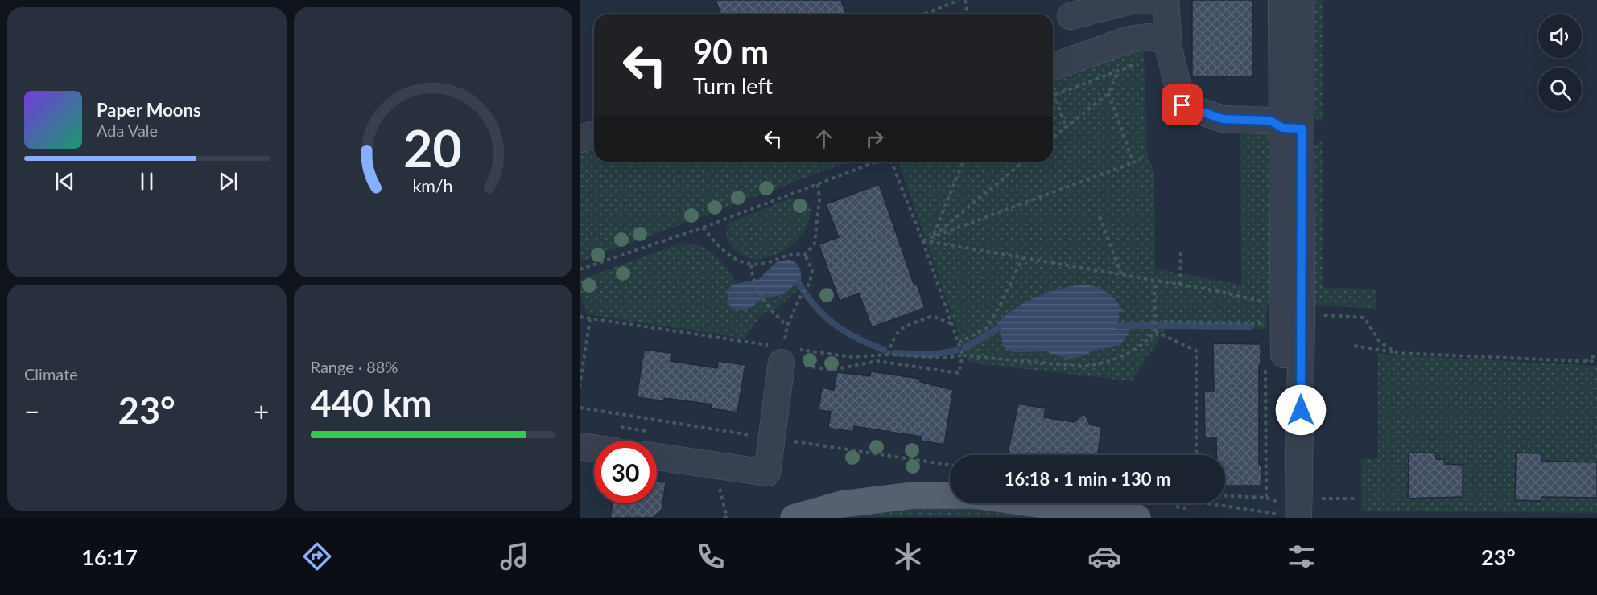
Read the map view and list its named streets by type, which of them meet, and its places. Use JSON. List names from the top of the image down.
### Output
{
  "page": {
    "turn": ["90 m", "Turn left"],
    "song": ["Paper Moons", "Ada Vale"],
    "tile": [
      "Climate",
      ["Range · 88%", "440 km"]
    ],
    "heat": ["−", "23°", "+"],
    "limit": "30",
    "trip": "16:18 · 1 min · 130 m",
    "tabs": ["16:17", "23°"],
    "gauge": ["20", "km/h"]
  }
}
